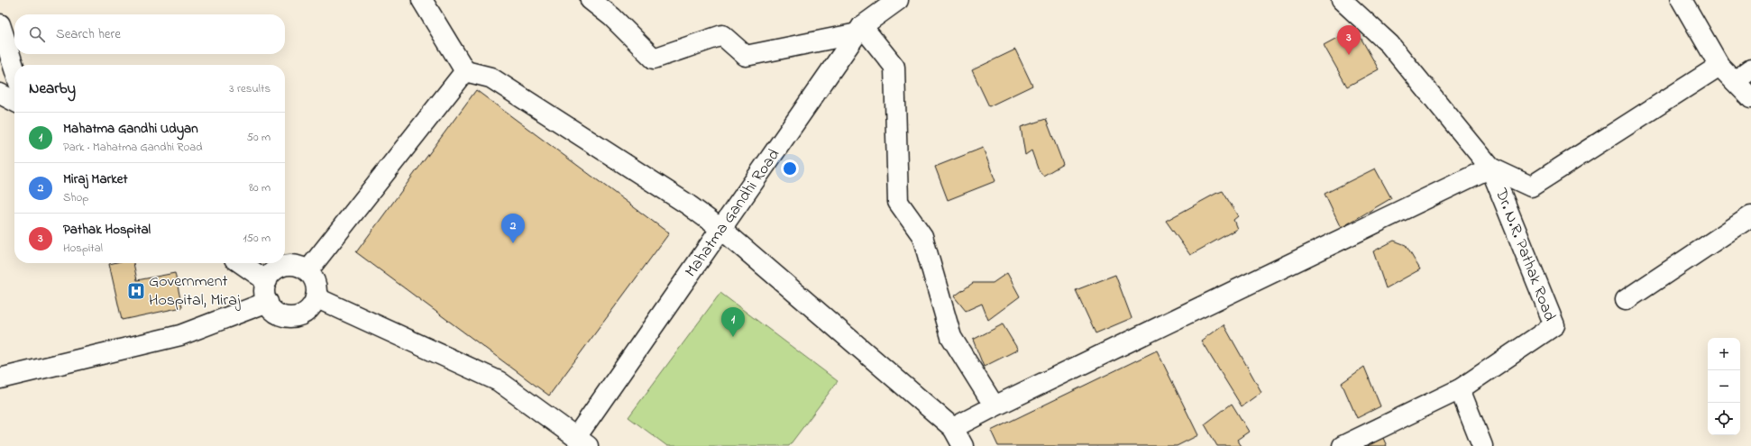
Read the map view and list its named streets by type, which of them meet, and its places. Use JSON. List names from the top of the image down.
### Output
{
  "streets": {
    "street": ["Mahatma Gandhi Road", "Dr. N.R. Pathak Road"]
  },
  "places": {
    "hospital": ["Government Hospital, Miraj"]
  },
  "page": {
    "search": "Search here",
    "pins": ["3", "2", "1"],
    "heading": ["Nearby", "3 results"],
    "list": [
      {
        "mark": "1",
        "name": "Mahatma Gandhi Udyan",
        "note": "Park · Mahatma Gandhi Road",
        "value": "50 m"
      },
      {
        "mark": "2",
        "name": "Miraj Market",
        "note": "Shop",
        "value": "80 m"
      },
      {
        "mark": "3",
        "name": "Pathak Hospital",
        "note": "Hospital",
        "value": "150 m"
      }
    ],
    "map_buttons": ["+", "−"]
  }
}
